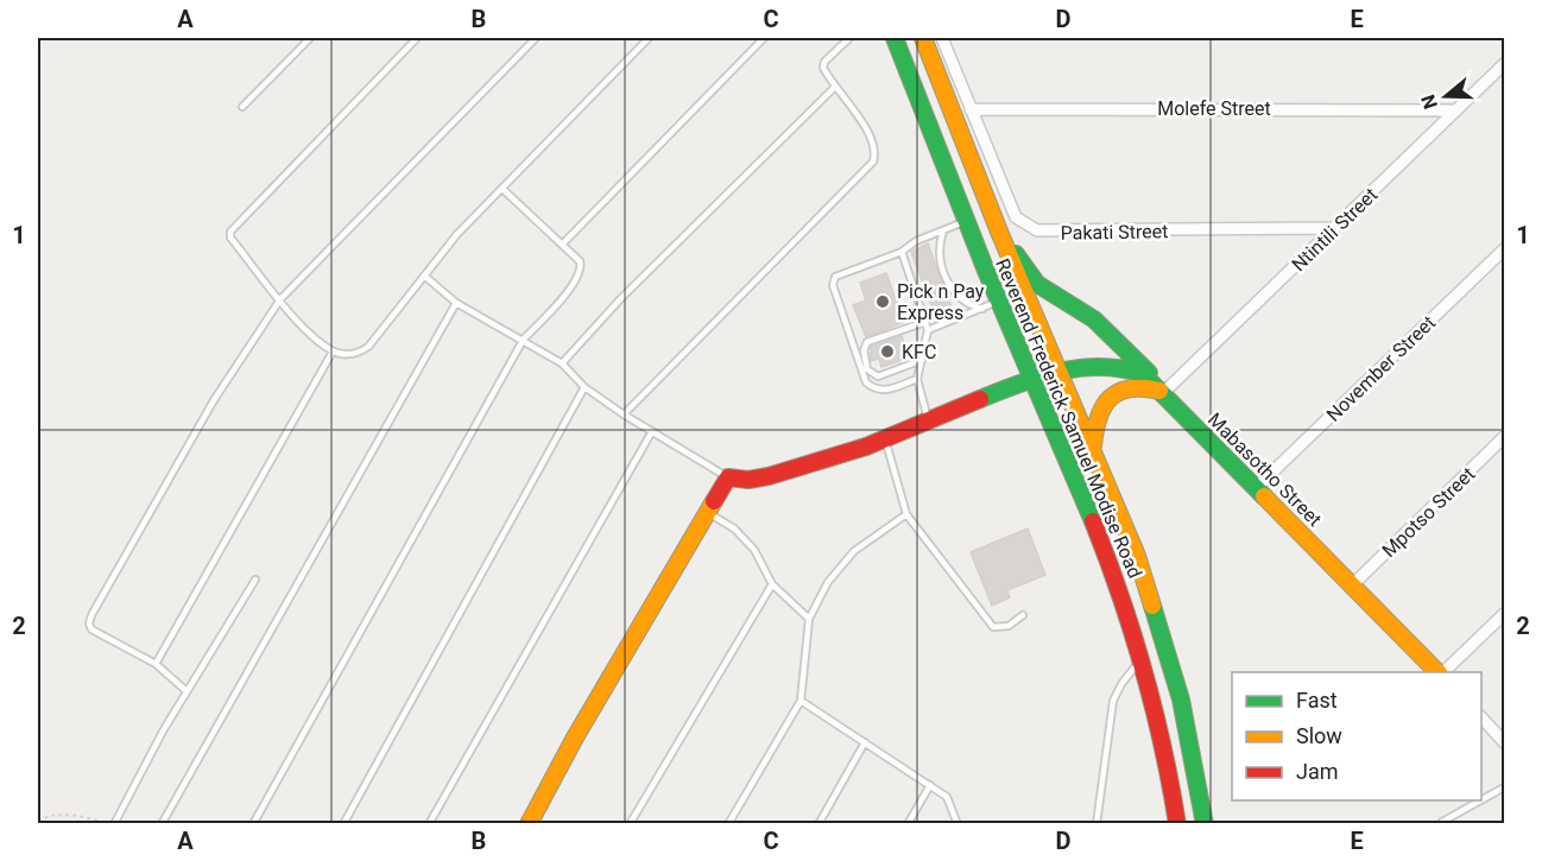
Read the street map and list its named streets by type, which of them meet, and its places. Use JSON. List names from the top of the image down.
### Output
{
  "streets": {
    "main road": ["Reverend Frederick Samuel Modise Road", "Mabasotho Street"],
    "street": [
      "Molefe Street",
      "Ntintili Street",
      "Pakati Street",
      "November Street",
      "Mpotso Street"
    ]
  },
  "crossings": [
    ["Molefe Street", "Ntintili Street"],
    ["Molefe Street", "Pakati Street"],
    ["Ntintili Street", "Pakati Street"],
    ["Ntintili Street", "Mabasotho Street"],
    ["November Street", "Mabasotho Street"],
    ["Reverend Frederick Samuel Modise Road", "Mabasotho Street"],
    ["Mabasotho Street", "Mpotso Street"]
  ],
  "places": ["Pick n Pay Express", "KFC"],
  "legend": ["Fast", "Slow", "Jam"],
  "north": "left",
  "grid": {
    "columns": [
      "A",
      "B",
      "C",
      "D",
      "E"
    ],
    "rows": ["1", "2"]
  }
}
